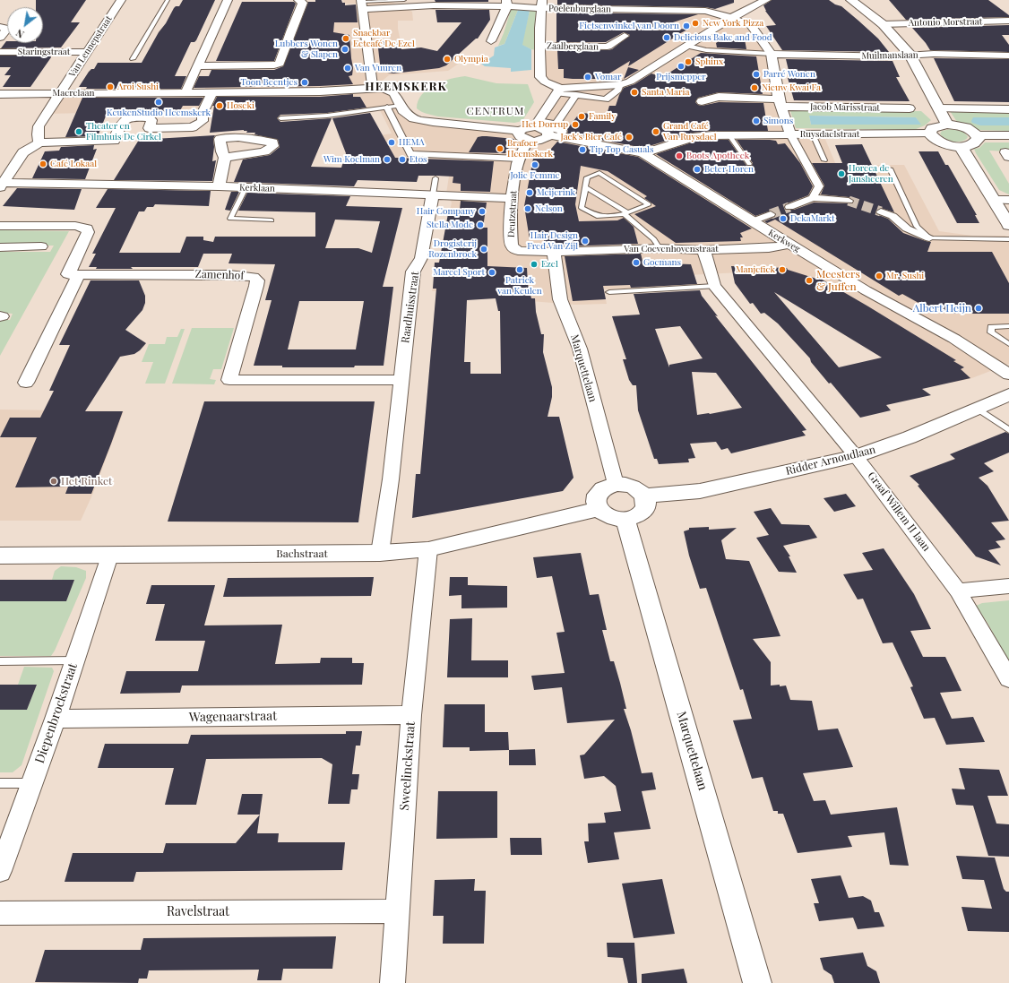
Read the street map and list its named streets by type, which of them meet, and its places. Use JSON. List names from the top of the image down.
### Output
{
  "streets": {
    "street": [
      "Poelenburglaan",
      "Antonio Morstraat",
      "Van Lennepstraat",
      "Zaalberglaan",
      "Staringstraat",
      "Muilmanslaan",
      "Maerelaan",
      "Jacob Marisstraat",
      "Ruysdaelstraat",
      "Kerklaan",
      "Deutzstraat",
      "Kerkweg",
      "Van Coevenhovenstraat",
      "Zamenhof",
      "Raadhuisstraat",
      "Marquettelaan",
      "Ridder Arnoudlaan",
      "Graaf Willem II laan",
      "Bachstraat",
      "Diepenbrockstraat",
      "Wagenaarstraat",
      "Sweelinckstraat",
      "Ravelstraat"
    ]
  },
  "crossings": [
    ["Poelenburglaan", "Zaalberglaan"],
    ["Poelenburglaan", "Muilmanslaan"],
    ["Van Lennepstraat", "Staringstraat"],
    ["Van Lennepstraat", "Maerelaan"],
    ["Ruysdaelstraat", "Kerkweg"],
    ["Kerklaan", "Deutzstraat"],
    ["Kerklaan", "Raadhuisstraat"],
    ["Deutzstraat", "Van Coevenhovenstraat"],
    ["Deutzstraat", "Marquettelaan"],
    ["Kerkweg", "Van Coevenhovenstraat"],
    ["Van Coevenhovenstraat", "Marquettelaan"],
    ["Van Coevenhovenstraat", "Graaf Willem II laan"],
    ["Zamenhof", "Raadhuisstraat"],
    ["Raadhuisstraat", "Bachstraat"],
    ["Marquettelaan", "Ridder Arnoudlaan"],
    ["Marquettelaan", "Bachstraat"],
    ["Ridder Arnoudlaan", "Graaf Willem II laan"],
    ["Ridder Arnoudlaan", "Bachstraat"],
    ["Bachstraat", "Diepenbrockstraat"],
    ["Bachstraat", "Sweelinckstraat"],
    ["Diepenbrockstraat", "Wagenaarstraat"],
    ["Wagenaarstraat", "Sweelinckstraat"],
    ["Sweelinckstraat", "Ravelstraat"]
  ],
  "districts": ["HEEMSKERK", "CENTRUM"],
  "places": [
    "New York Pizza",
    "Fietsenwinkel van Doorn",
    "Delicious Bake and Food",
    "Snackbar Eetcafé De Ezel",
    "Lubbers Wonen & Slapen",
    "Olympia",
    "Sphinx",
    "Prijsmepper",
    "Van Vuuren",
    "Parré Wonen",
    "Vomar",
    "Toon Beentjes",
    "Aroi Sushi",
    "Nieuw Kwai Fa",
    "Santa Maria",
    "KeukenStudio Heemskerk",
    "Hoseki",
    "Family",
    "Simons",
    "Het Dorrup",
    "Theater en Filmhuis De Cirkel",
    "Grand Café Van Ruysdael",
    "Jack's Bier Café",
    "HEMA",
    "Brafoer Heemskerk",
    "Tip Top Casuals",
    "Boots Apotheek",
    "Wim Koelman",
    "Etos",
    "Café Lokaal",
    "Jolie Femme",
    "Beter Horen",
    "Horeca de Jansheeren",
    "Meijerink",
    "Nelson",
    "Hair Company",
    "DekaMarkt",
    "Stella Mode",
    "Hair Design Fred Van Zijl",
    "Drogisterij Rozenbroek",
    "Goemans",
    "Ezel",
    "Patrick van Keulen",
    "Manjefiek",
    "Marcel Sport",
    "Mr. Sushi",
    "Meesters & Juffen",
    "Albert Heijn",
    "Het Rinket"
  ],
  "north": "bottom left"
}
